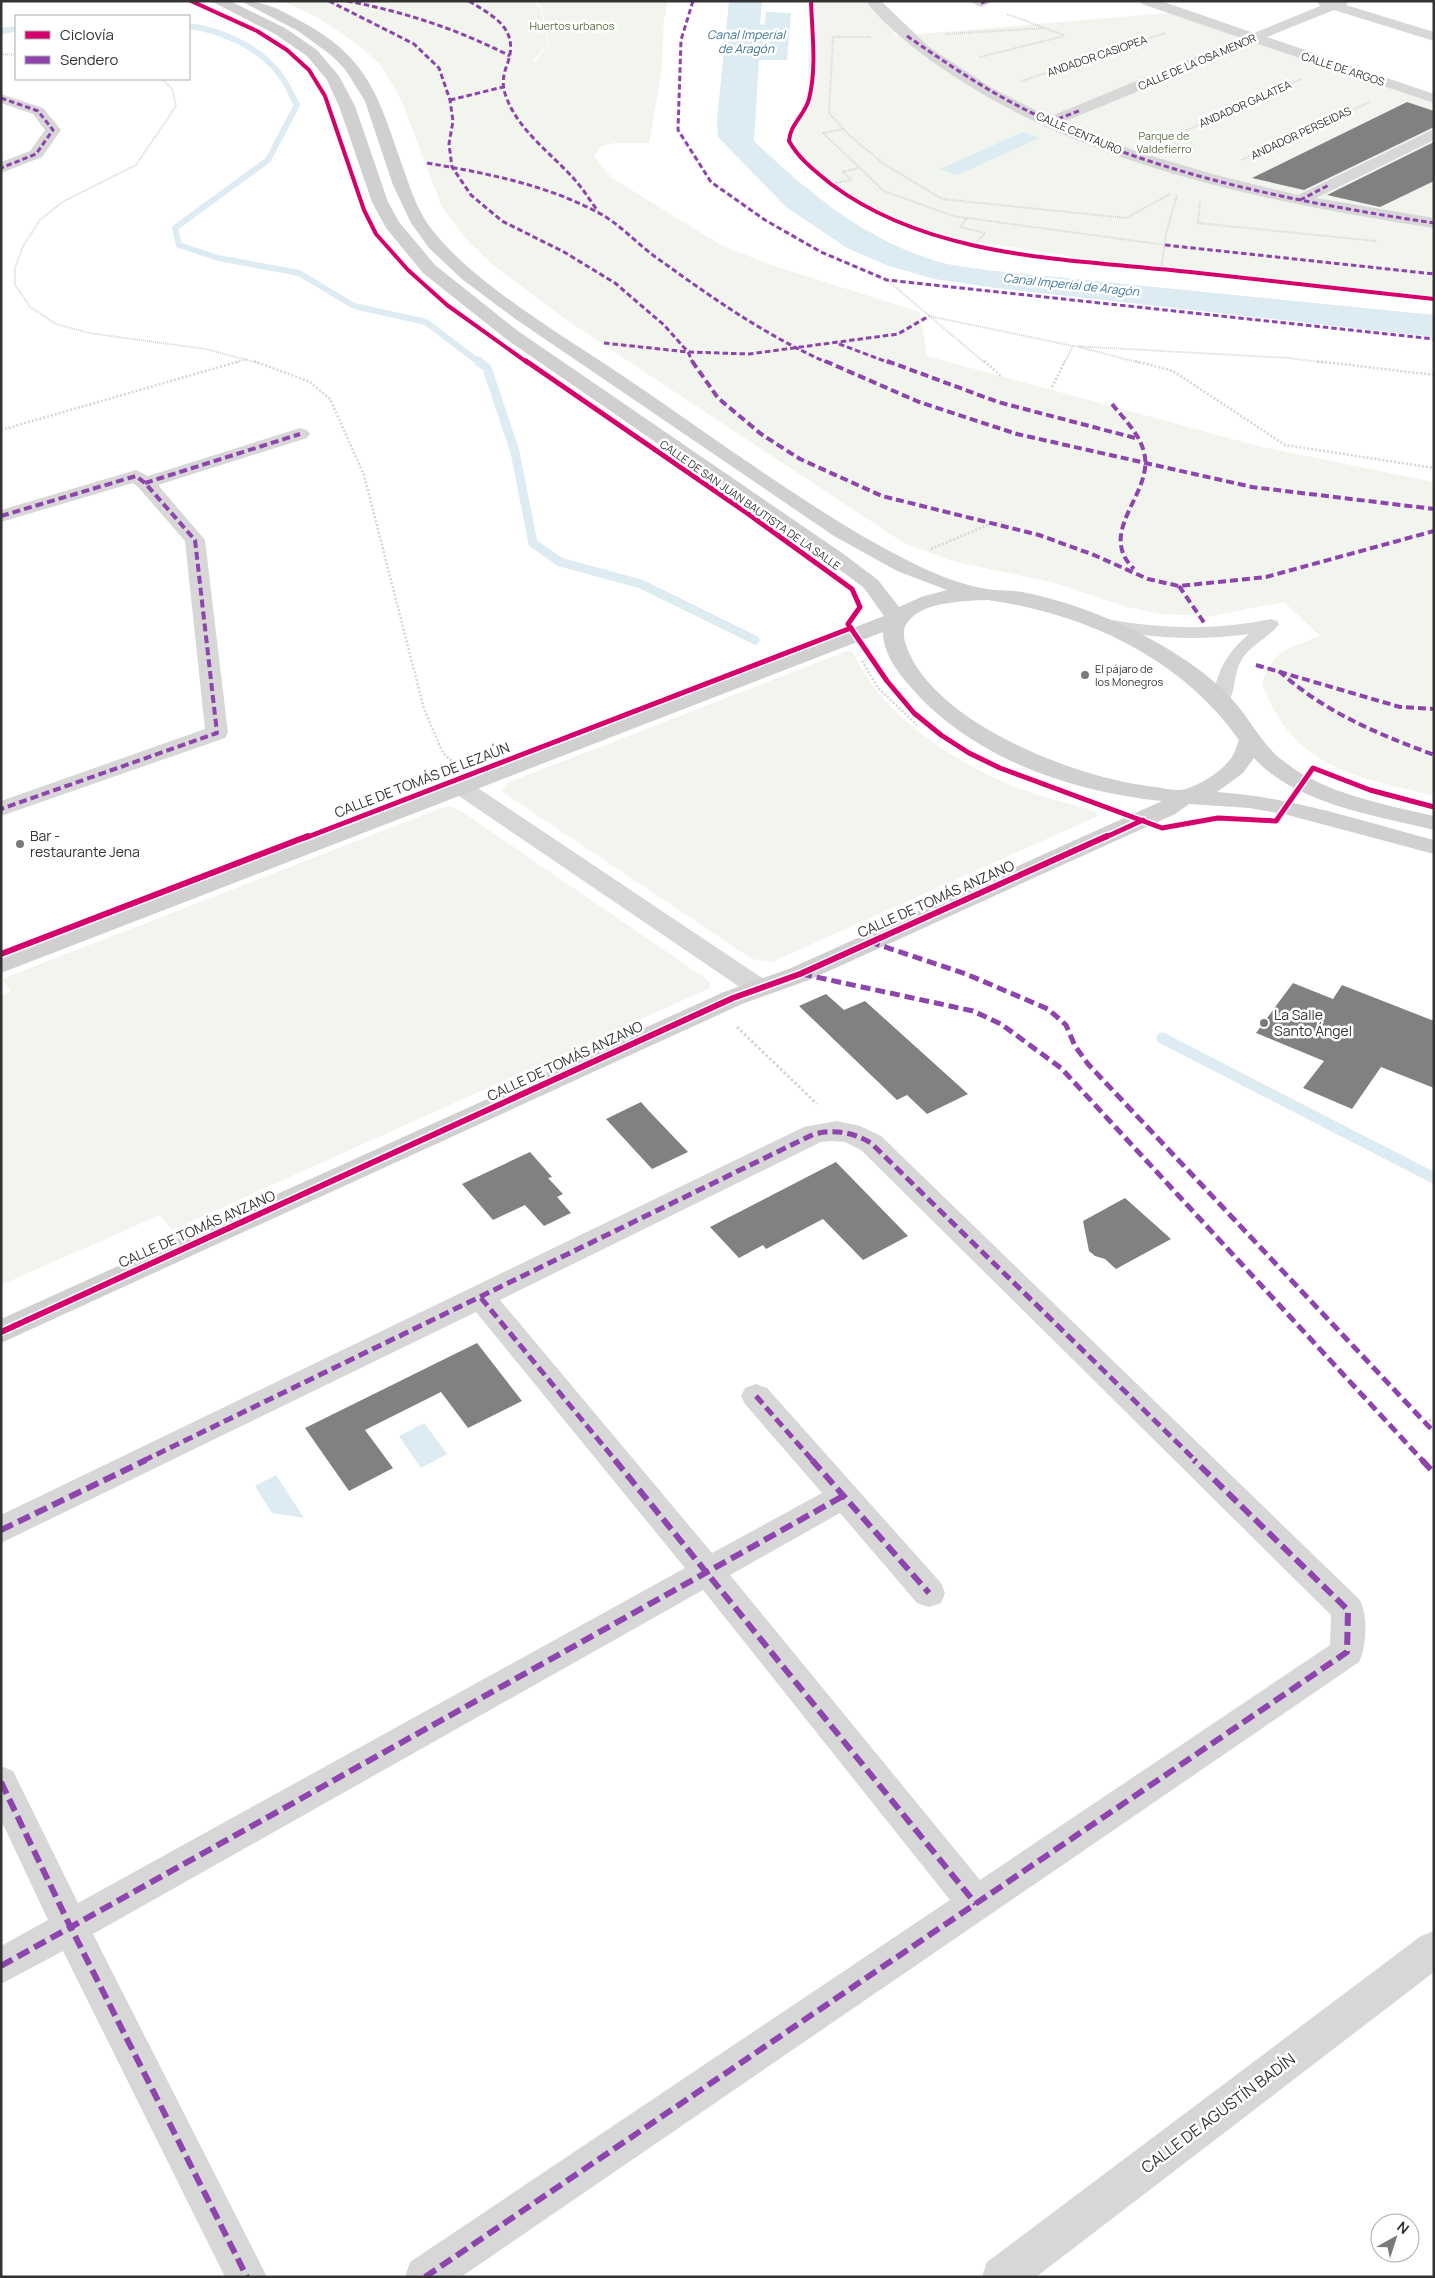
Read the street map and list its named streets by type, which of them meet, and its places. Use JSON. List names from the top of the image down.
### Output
{
  "streets": {
    "main road": ["CALLE DE SAN JUAN BAUTISTA DE LA SALLE", "CALLE DE TOMÁS DE LEZAÚN", "CALLE DE TOMÁS ANZANO"],
    "street": [
      "CALLE DE LA OSA MENOR",
      "CALLE DE ARGOS",
      "CALLE CENTAURO",
      "CALLE DE AGUSTÍN BADÍN"
    ],
    "path": ["ANDADOR CASIOPEA", "ANDADOR GALATEA", "ANDADOR PERSEIDAS"]
  },
  "crossings": [
    ["ANDADOR CASIOPEA", "CALLE DE ARGOS"],
    ["ANDADOR CASIOPEA", "CALLE CENTAURO"],
    ["CALLE DE LA OSA MENOR", "CALLE DE ARGOS"],
    ["CALLE DE LA OSA MENOR", "CALLE CENTAURO"],
    ["CALLE DE ARGOS", "ANDADOR GALATEA"],
    ["CALLE DE ARGOS", "ANDADOR PERSEIDAS"],
    ["ANDADOR GALATEA", "CALLE CENTAURO"],
    ["CALLE CENTAURO", "ANDADOR PERSEIDAS"],
    ["CALLE DE SAN JUAN BAUTISTA DE LA SALLE", "CALLE DE TOMÁS DE LEZAÚN"]
  ],
  "water": ["Canal Imperial de Aragón"],
  "parks": ["Huertos urbanos", "Parque de Valdefierro"],
  "places": ["El pájaro de los Monegros", "Bar - restaurante Jena", "La Salle Santo Ángel"],
  "legend": ["Ciclovía", "Sendero"],
  "north": "top right"
}
